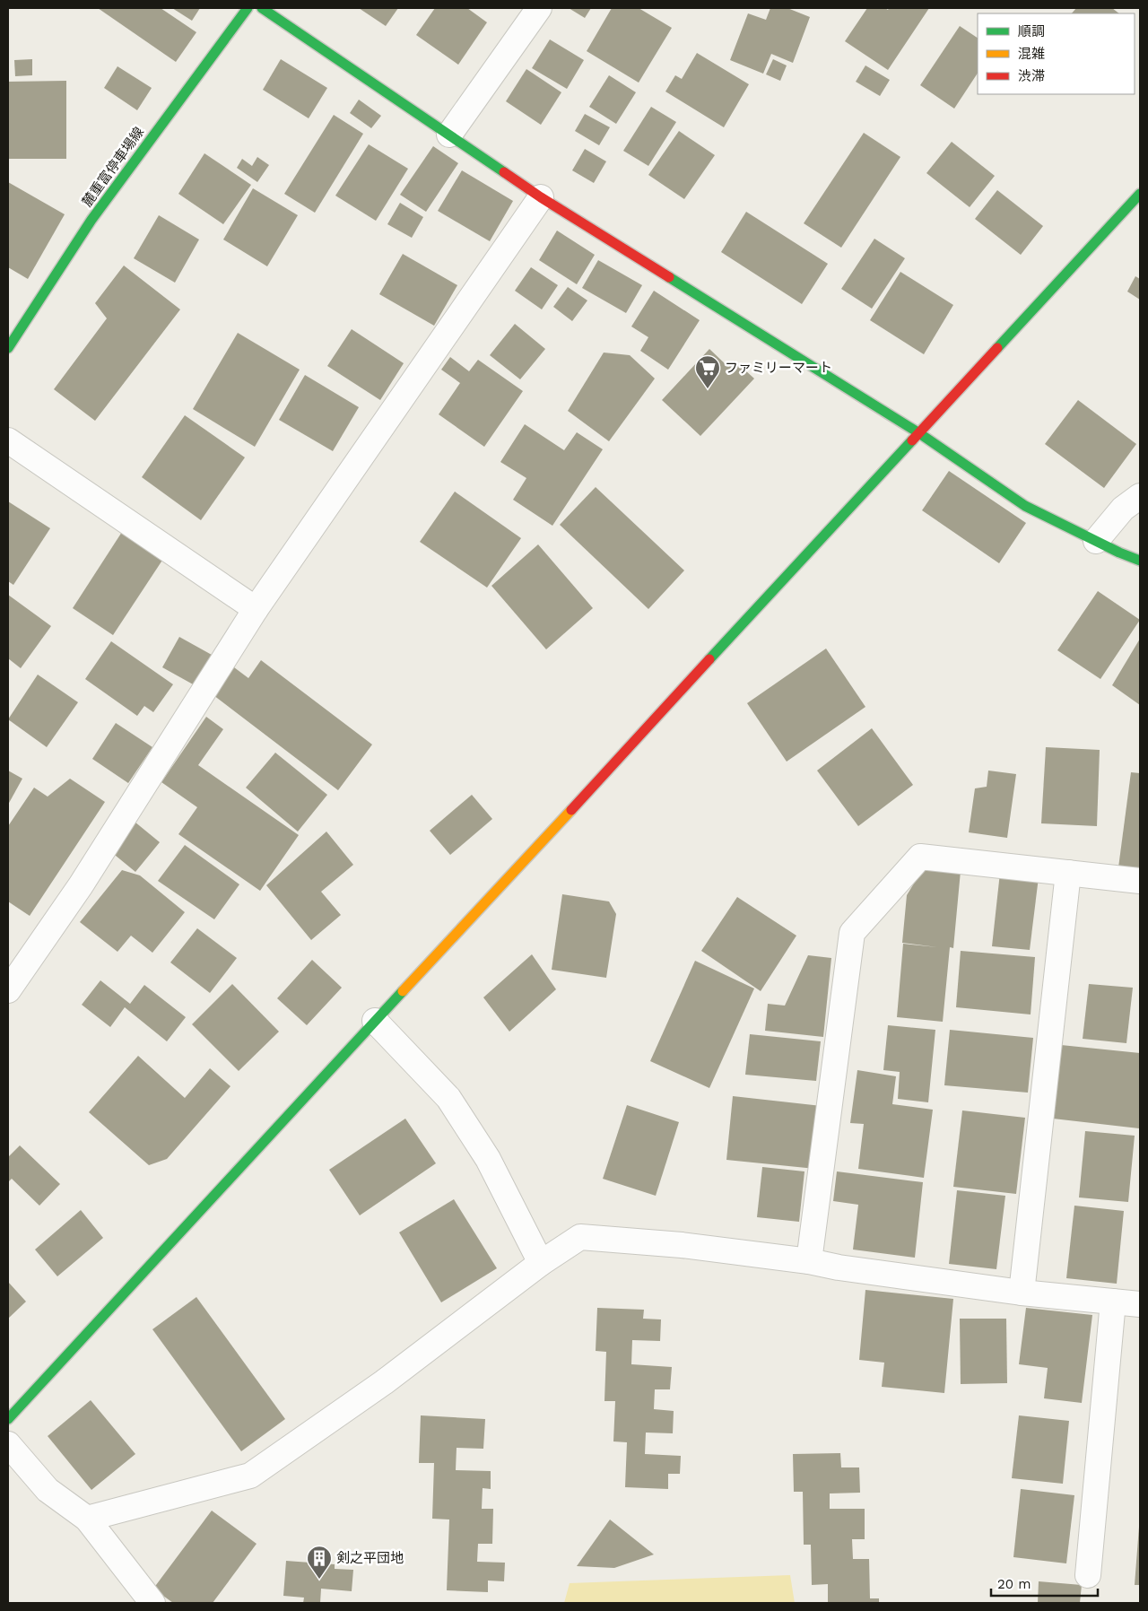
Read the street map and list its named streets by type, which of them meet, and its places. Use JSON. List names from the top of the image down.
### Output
{
  "streets": {
    "street": ["麓重富停車場線"]
  },
  "places": {
    "supermarket": ["ファミリーマート"],
    "building": ["剣之平団地"]
  },
  "legend": ["順調", "混雑", "渋滞"],
  "scale_bar": "20 m"
}
